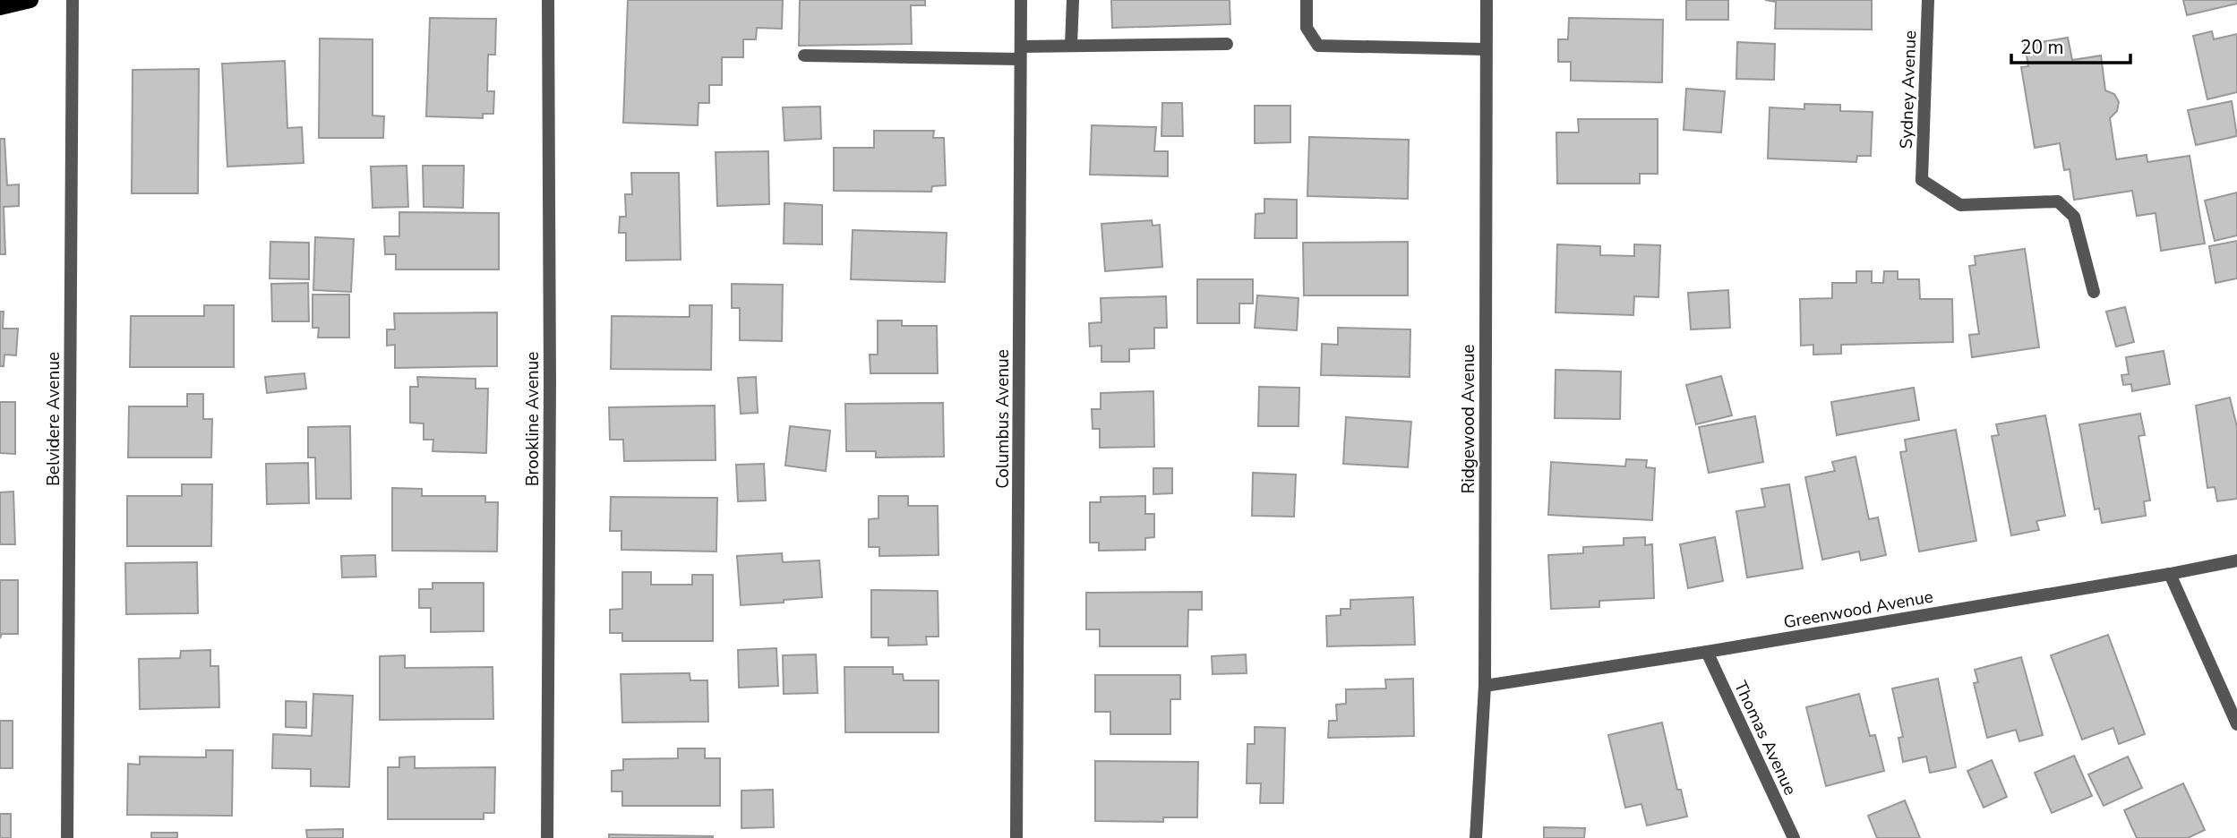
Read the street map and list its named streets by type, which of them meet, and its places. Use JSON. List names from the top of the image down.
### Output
{
  "streets": {
    "street": [
      "Sydney Avenue",
      "Belvidere Avenue",
      "Brookline Avenue",
      "Columbus Avenue",
      "Ridgewood Avenue",
      "Greenwood Avenue",
      "Thomas Avenue"
    ]
  },
  "crossings": [
    ["Ridgewood Avenue", "Greenwood Avenue"],
    ["Greenwood Avenue", "Thomas Avenue"]
  ],
  "scale_bar": "20 m"
}
